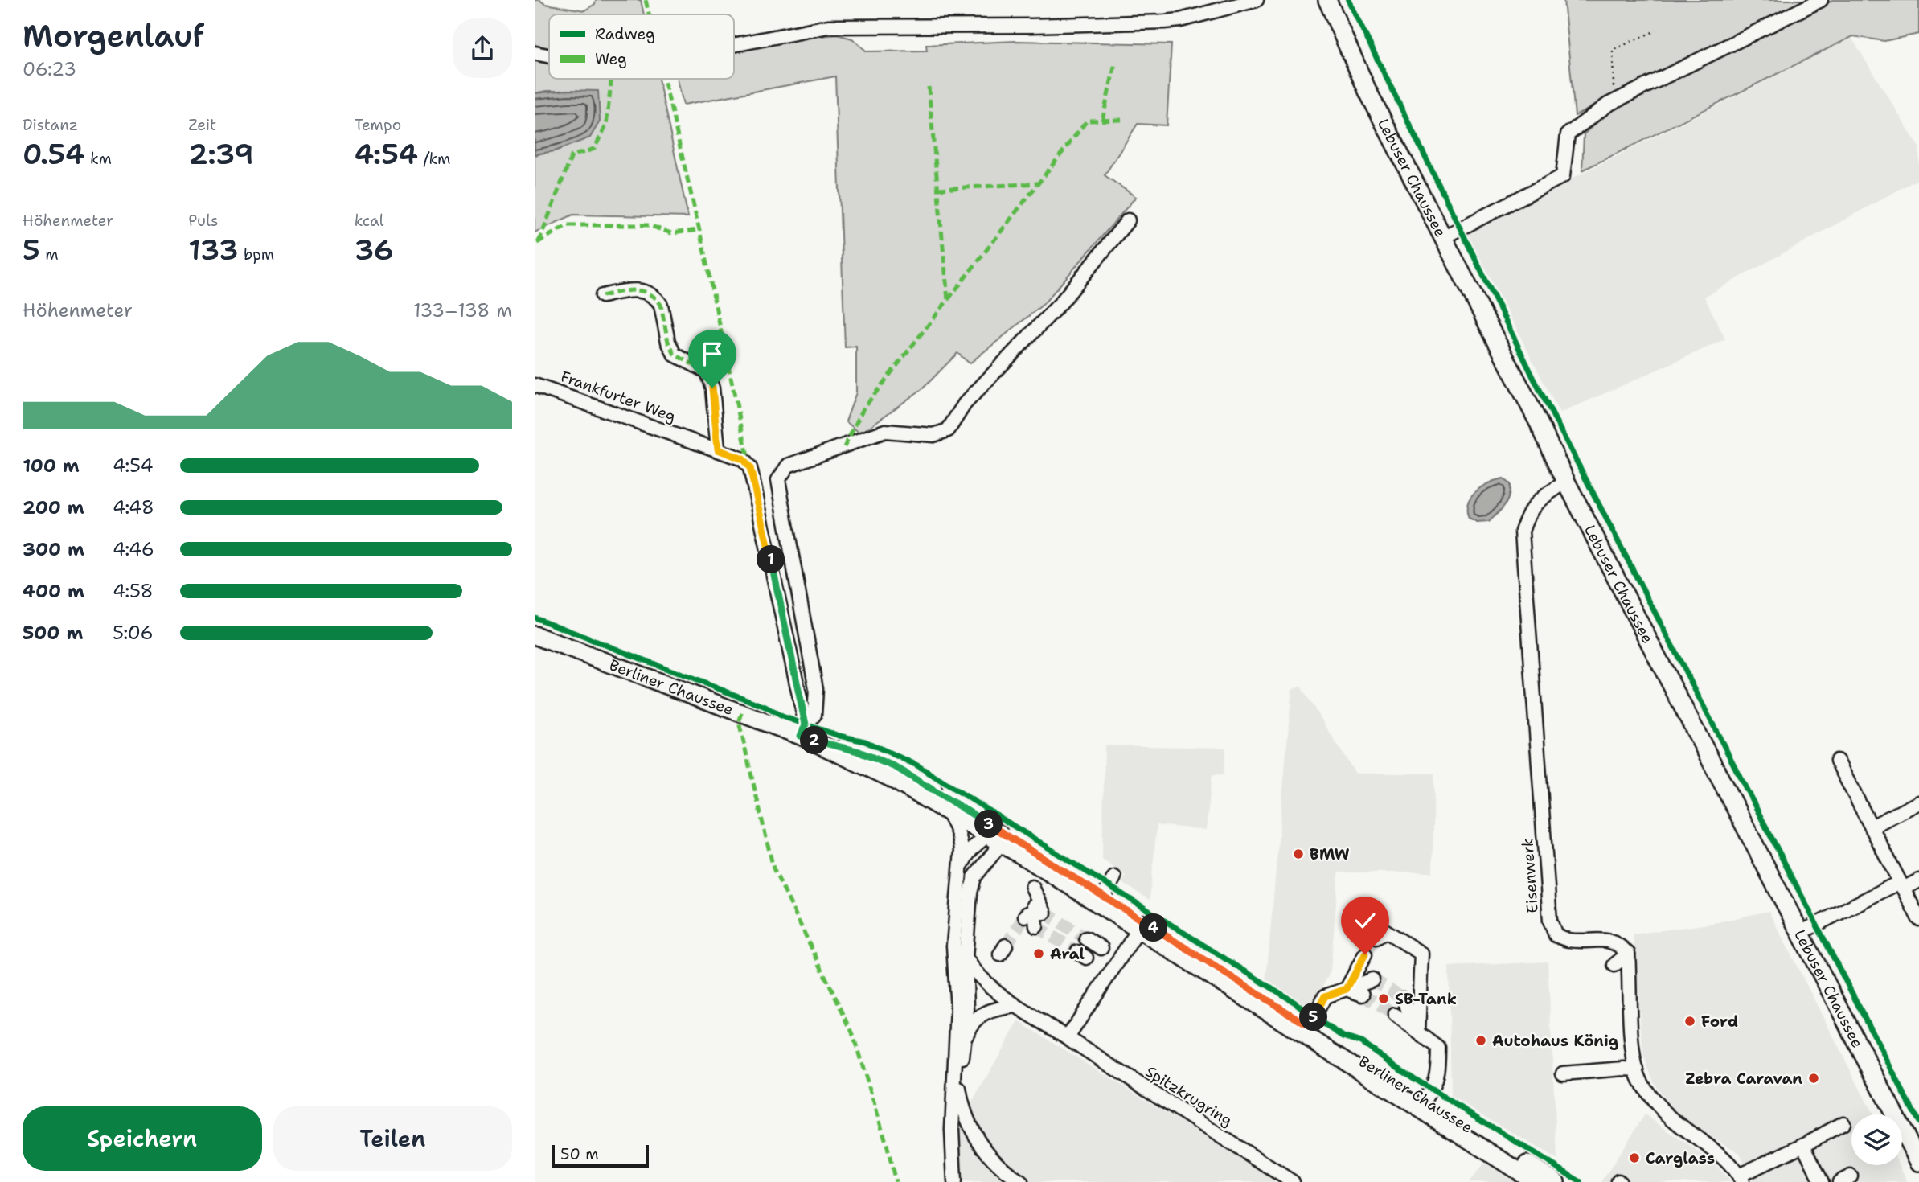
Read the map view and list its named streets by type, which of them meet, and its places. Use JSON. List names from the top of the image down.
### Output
{
  "streets": {
    "main road": ["Lebuser Chaussee", "Berliner Chaussee"],
    "street": ["Frankfurter Weg", "Eisenwerk", "Spitzkrugring"]
  },
  "crossings": [
    ["Lebuser Chaussee", "Eisenwerk"],
    ["Frankfurter Weg", "Berliner Chaussee"]
  ],
  "places": [
    "BMW",
    "Aral",
    "SB-Tank",
    "Ford",
    "Autohaus König",
    "Zebra Caravan",
    "Carglass"
  ],
  "legend": ["Radweg", "Weg"],
  "scale_bar": "50 m",
  "page": {
    "heading": ["Morgenlauf", "06:23"],
    "stats": [
      ["Distanz", "0.54 km"],
      ["Zeit", "2:39"],
      ["Tempo", "4:54 /km"],
      ["Höhenmeter", "5 m"],
      ["Puls", "133 bpm"],
      ["kcal", "36"]
    ],
    "chart": ["Höhenmeter", "133–138 m"],
    "list": [
      {
        "name": "100 m",
        "note": "4:54"
      },
      {
        "name": "200 m",
        "note": "4:48"
      },
      {
        "name": "300 m",
        "note": "4:46"
      },
      {
        "name": "400 m",
        "note": "4:58"
      },
      {
        "name": "500 m",
        "note": "5:06"
      }
    ],
    "pins": [
      "1",
      "2",
      "3",
      "4",
      "5"
    ],
    "buttons": ["Speichern", "Teilen"],
    "scale": "50 m"
  }
}
